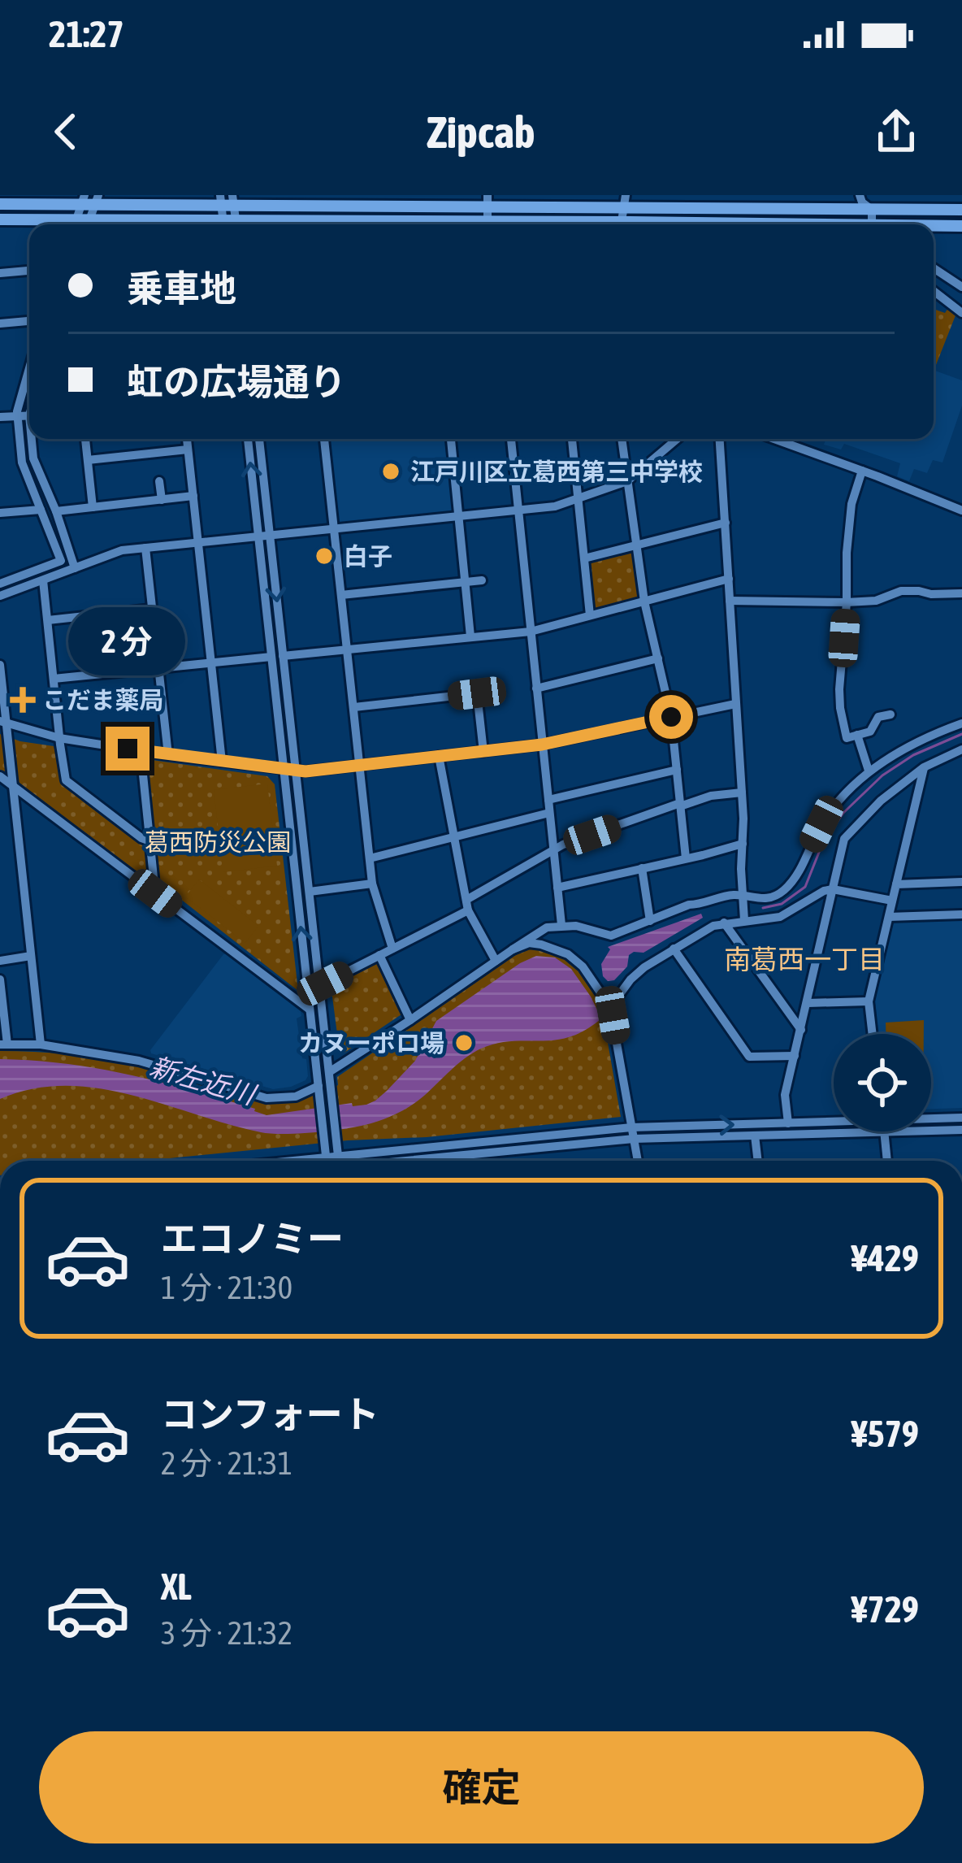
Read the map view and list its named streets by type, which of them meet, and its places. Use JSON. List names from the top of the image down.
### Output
{
  "districts": ["南葛西一丁目"],
  "water": ["新左近川"],
  "parks": ["葛西防災公園"],
  "places": {
    "other": ["江戸川区立葛西第三中学校", "白子", "カヌーポロ場"],
    "health": ["こだま薬局"]
  },
  "page": {
    "status": "21:27",
    "header": "Zipcab",
    "banner": ["乗車地", "虹の広場通り"],
    "bubble": "2 分",
    "list": [
      {
        "name": "エコノミー",
        "note": "1 分 · 21:30",
        "value": "¥429"
      },
      {
        "name": "コンフォート",
        "note": "2 分 · 21:31",
        "value": "¥579"
      },
      {
        "name": "XL",
        "note": "3 分 · 21:32",
        "value": "¥729"
      }
    ],
    "buttons": "確定"
  }
}
